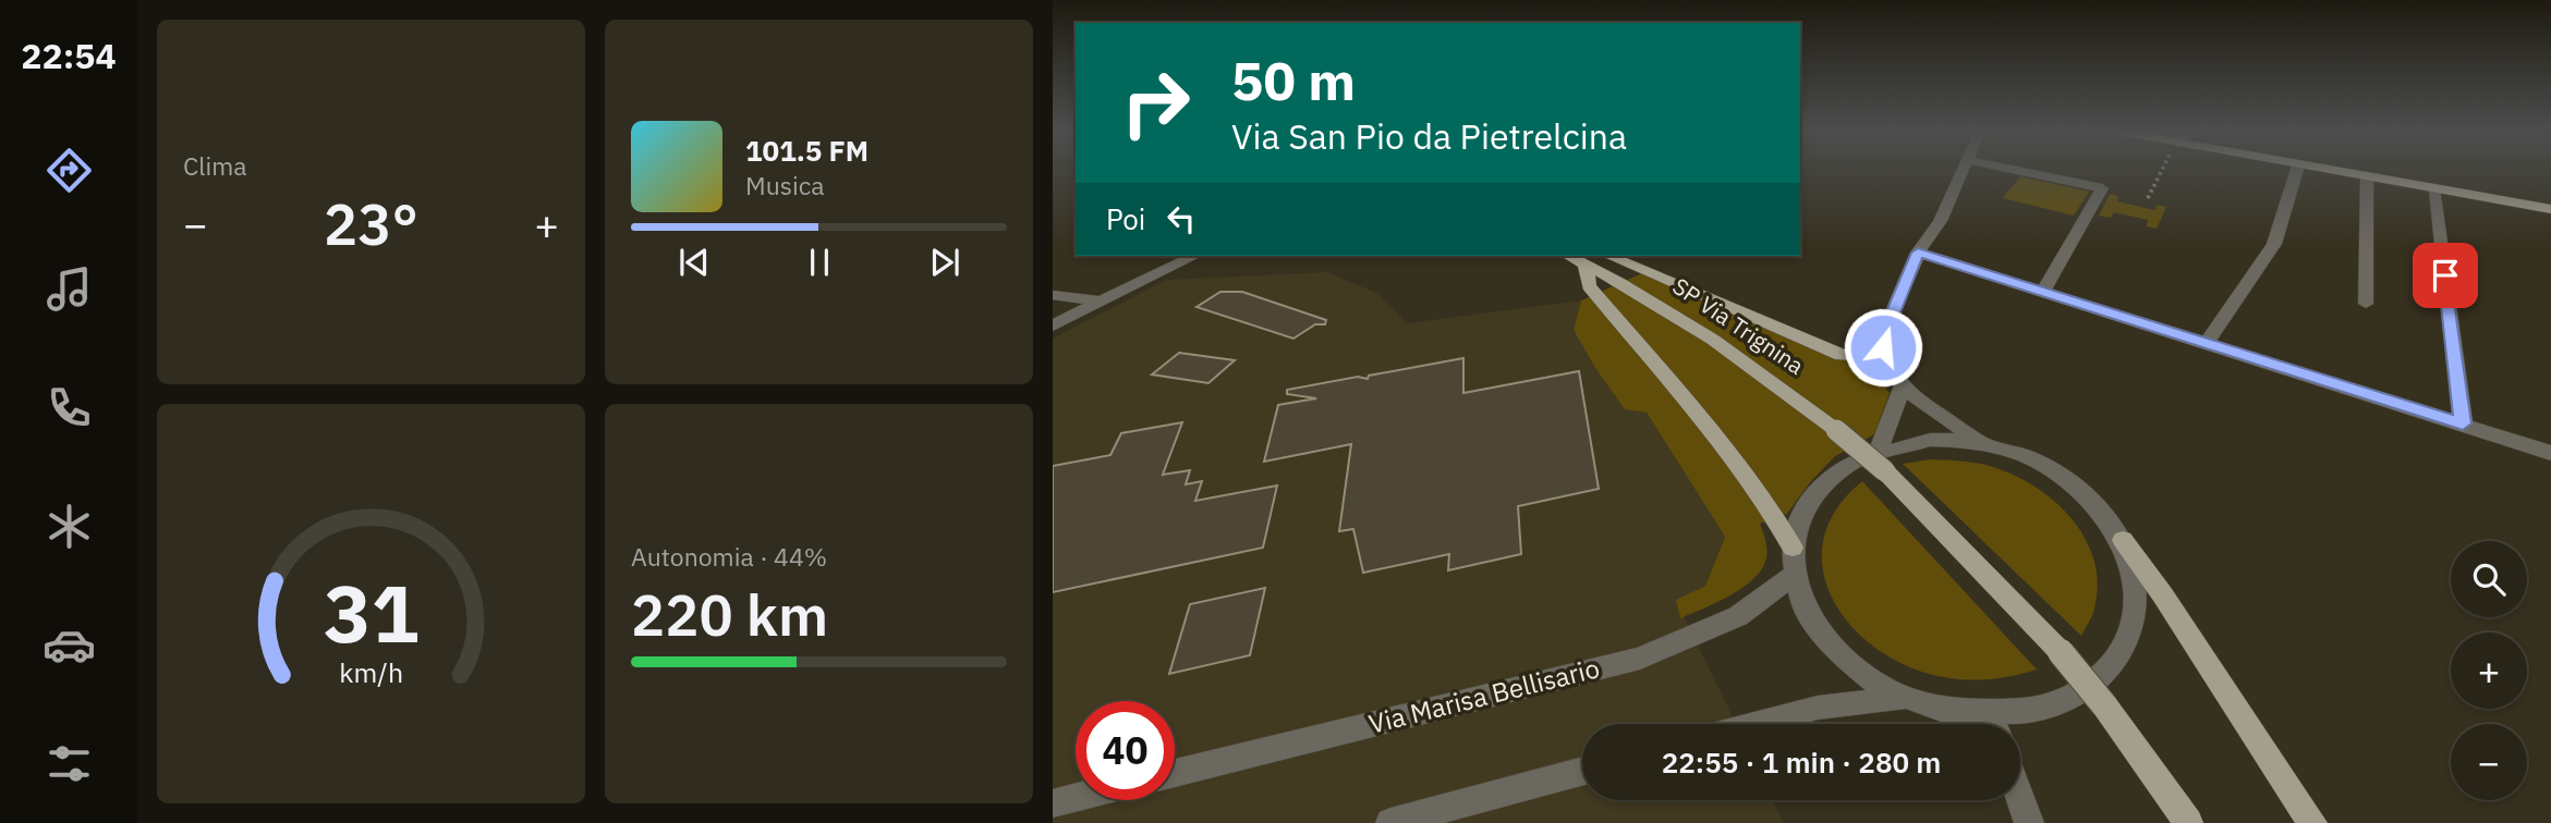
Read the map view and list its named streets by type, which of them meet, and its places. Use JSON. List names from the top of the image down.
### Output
{
  "streets": {
    "main road": ["SP Via Trignina"],
    "street": ["Via Marisa Bellisario"]
  },
  "page": {
    "tabs": "22:54",
    "tile": [
      "Clima",
      ["Autonomia · 44%", "220 km"]
    ],
    "turn": ["50 m", "Via San Pio da Pietrelcina"],
    "song": ["101.5 FM", "Musica"],
    "then": "Poi",
    "heat": ["−", "23°", "+"],
    "map_buttons": ["+", "−"],
    "limit": "40",
    "trip": "22:55 · 1 min · 280 m",
    "gauge": ["31", "km/h"]
  }
}
